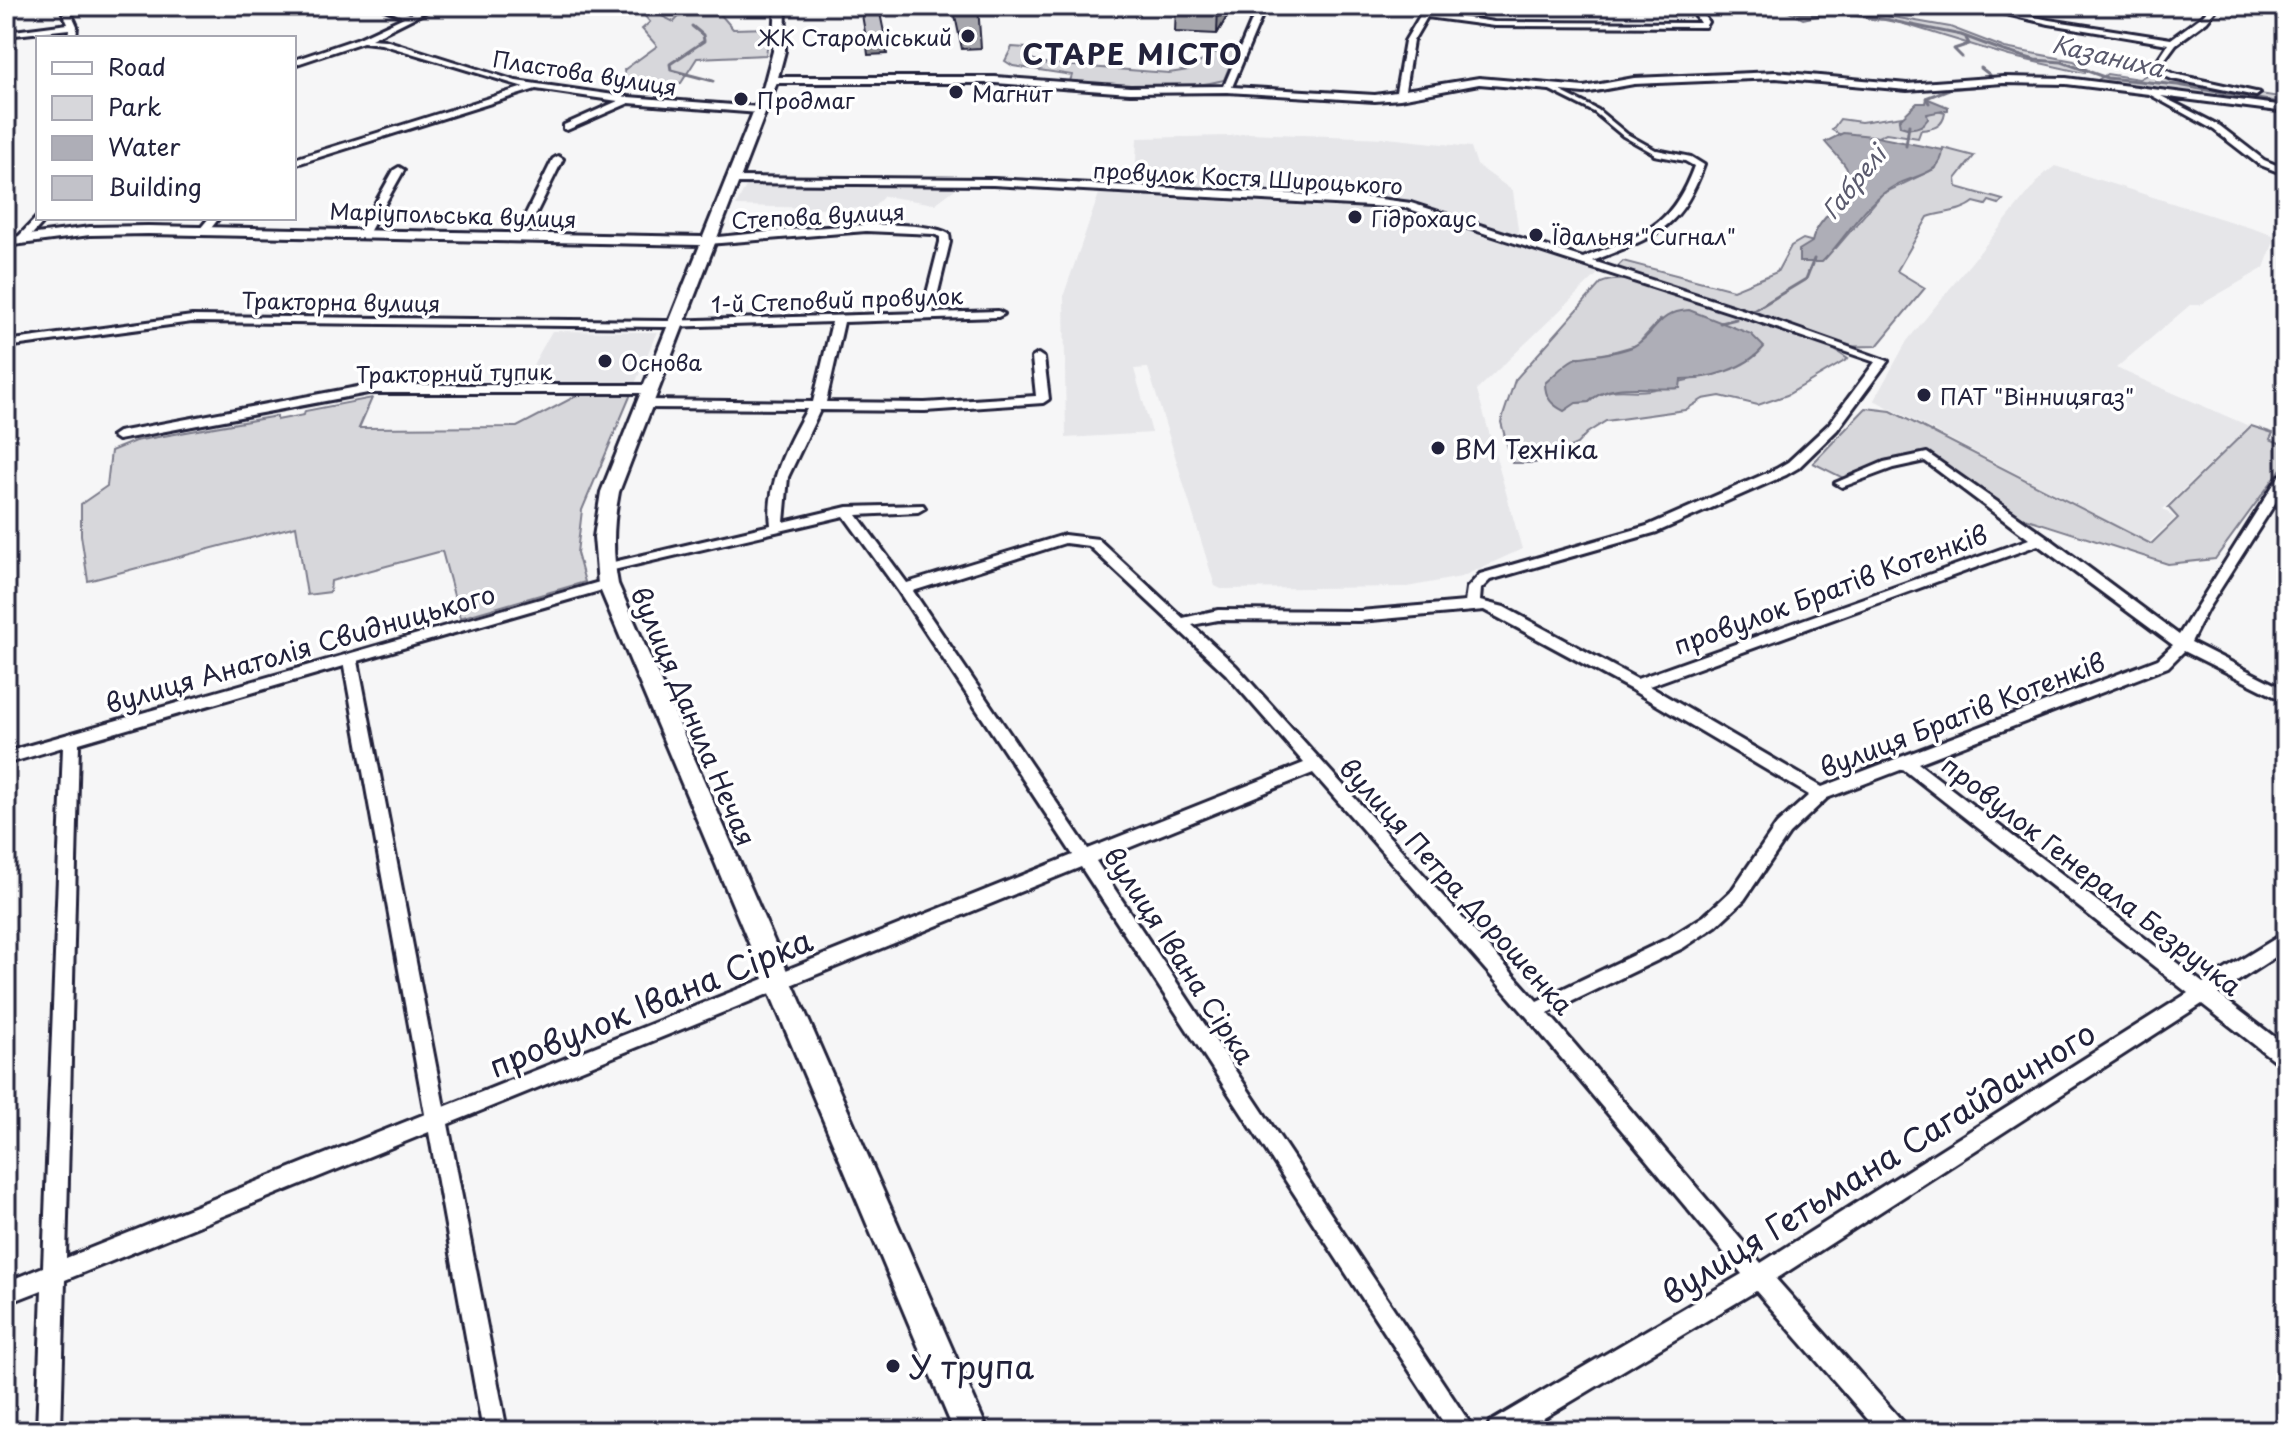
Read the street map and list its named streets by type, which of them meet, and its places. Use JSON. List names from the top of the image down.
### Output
{
  "streets": {
    "main road": ["Маріупольська вулиця", "вулиця Данила Нечая"],
    "street": [
      "Пластова вулиця",
      "провулок Костя Широцького",
      "Степова вулиця",
      "1-й Степовий провулок",
      "Тракторна вулиця",
      "Тракторний тупик",
      "провулок Братів Котенків",
      "вулиця Анатолія Свидницького",
      "вулиця Братів Котенків",
      "провулок Генерала Безручка",
      "вулиця Петра Дорошенка",
      "вулиця Івана Сірка",
      "провулок Івана Сірка",
      "вулиця Гетьмана Сагайдачного"
    ]
  },
  "crossings": [
    ["Пластова вулиця", "вулиця Данила Нечая"],
    ["провулок Костя Широцького", "вулиця Данила Нечая"],
    ["Маріупольська вулиця", "Степова вулиця"],
    ["Маріупольська вулиця", "вулиця Данила Нечая"],
    ["Степова вулиця", "1-й Степовий провулок"],
    ["Степова вулиця", "вулиця Данила Нечая"],
    ["1-й Степовий провулок", "Тракторна вулиця"],
    ["1-й Степовий провулок", "вулиця Данила Нечая"],
    ["Тракторна вулиця", "вулиця Данила Нечая"],
    ["Тракторний тупик", "вулиця Данила Нечая"],
    ["вулиця Анатолія Свидницького", "вулиця Данила Нечая"],
    ["вулиця Братів Котенків", "провулок Генерала Безручка"],
    ["вулиця Братів Котенків", "вулиця Петра Дорошенка"],
    ["вулиця Данила Нечая", "провулок Івана Сірка"],
    ["провулок Генерала Безручка", "вулиця Гетьмана Сагайдачного"],
    ["вулиця Петра Дорошенка", "вулиця Івана Сірка"],
    ["вулиця Петра Дорошенка", "провулок Івана Сірка"],
    ["вулиця Петра Дорошенка", "вулиця Гетьмана Сагайдачного"],
    ["вулиця Івана Сірка", "провулок Івана Сірка"]
  ],
  "districts": ["СТАРЕ МІСТО"],
  "water": ["Казаниха", "Габрелі"],
  "places": [
    "ЖК Староміський",
    "Магнит",
    "Продмаг",
    "Гідрохаус",
    "Їдальня \"Сигнал\"",
    "Основа",
    "ПАТ \"Вінницягаз\"",
    "ВМ Техніка",
    "У трупа"
  ],
  "legend": [
    "Road",
    "Park",
    "Water",
    "Building"
  ]
}
